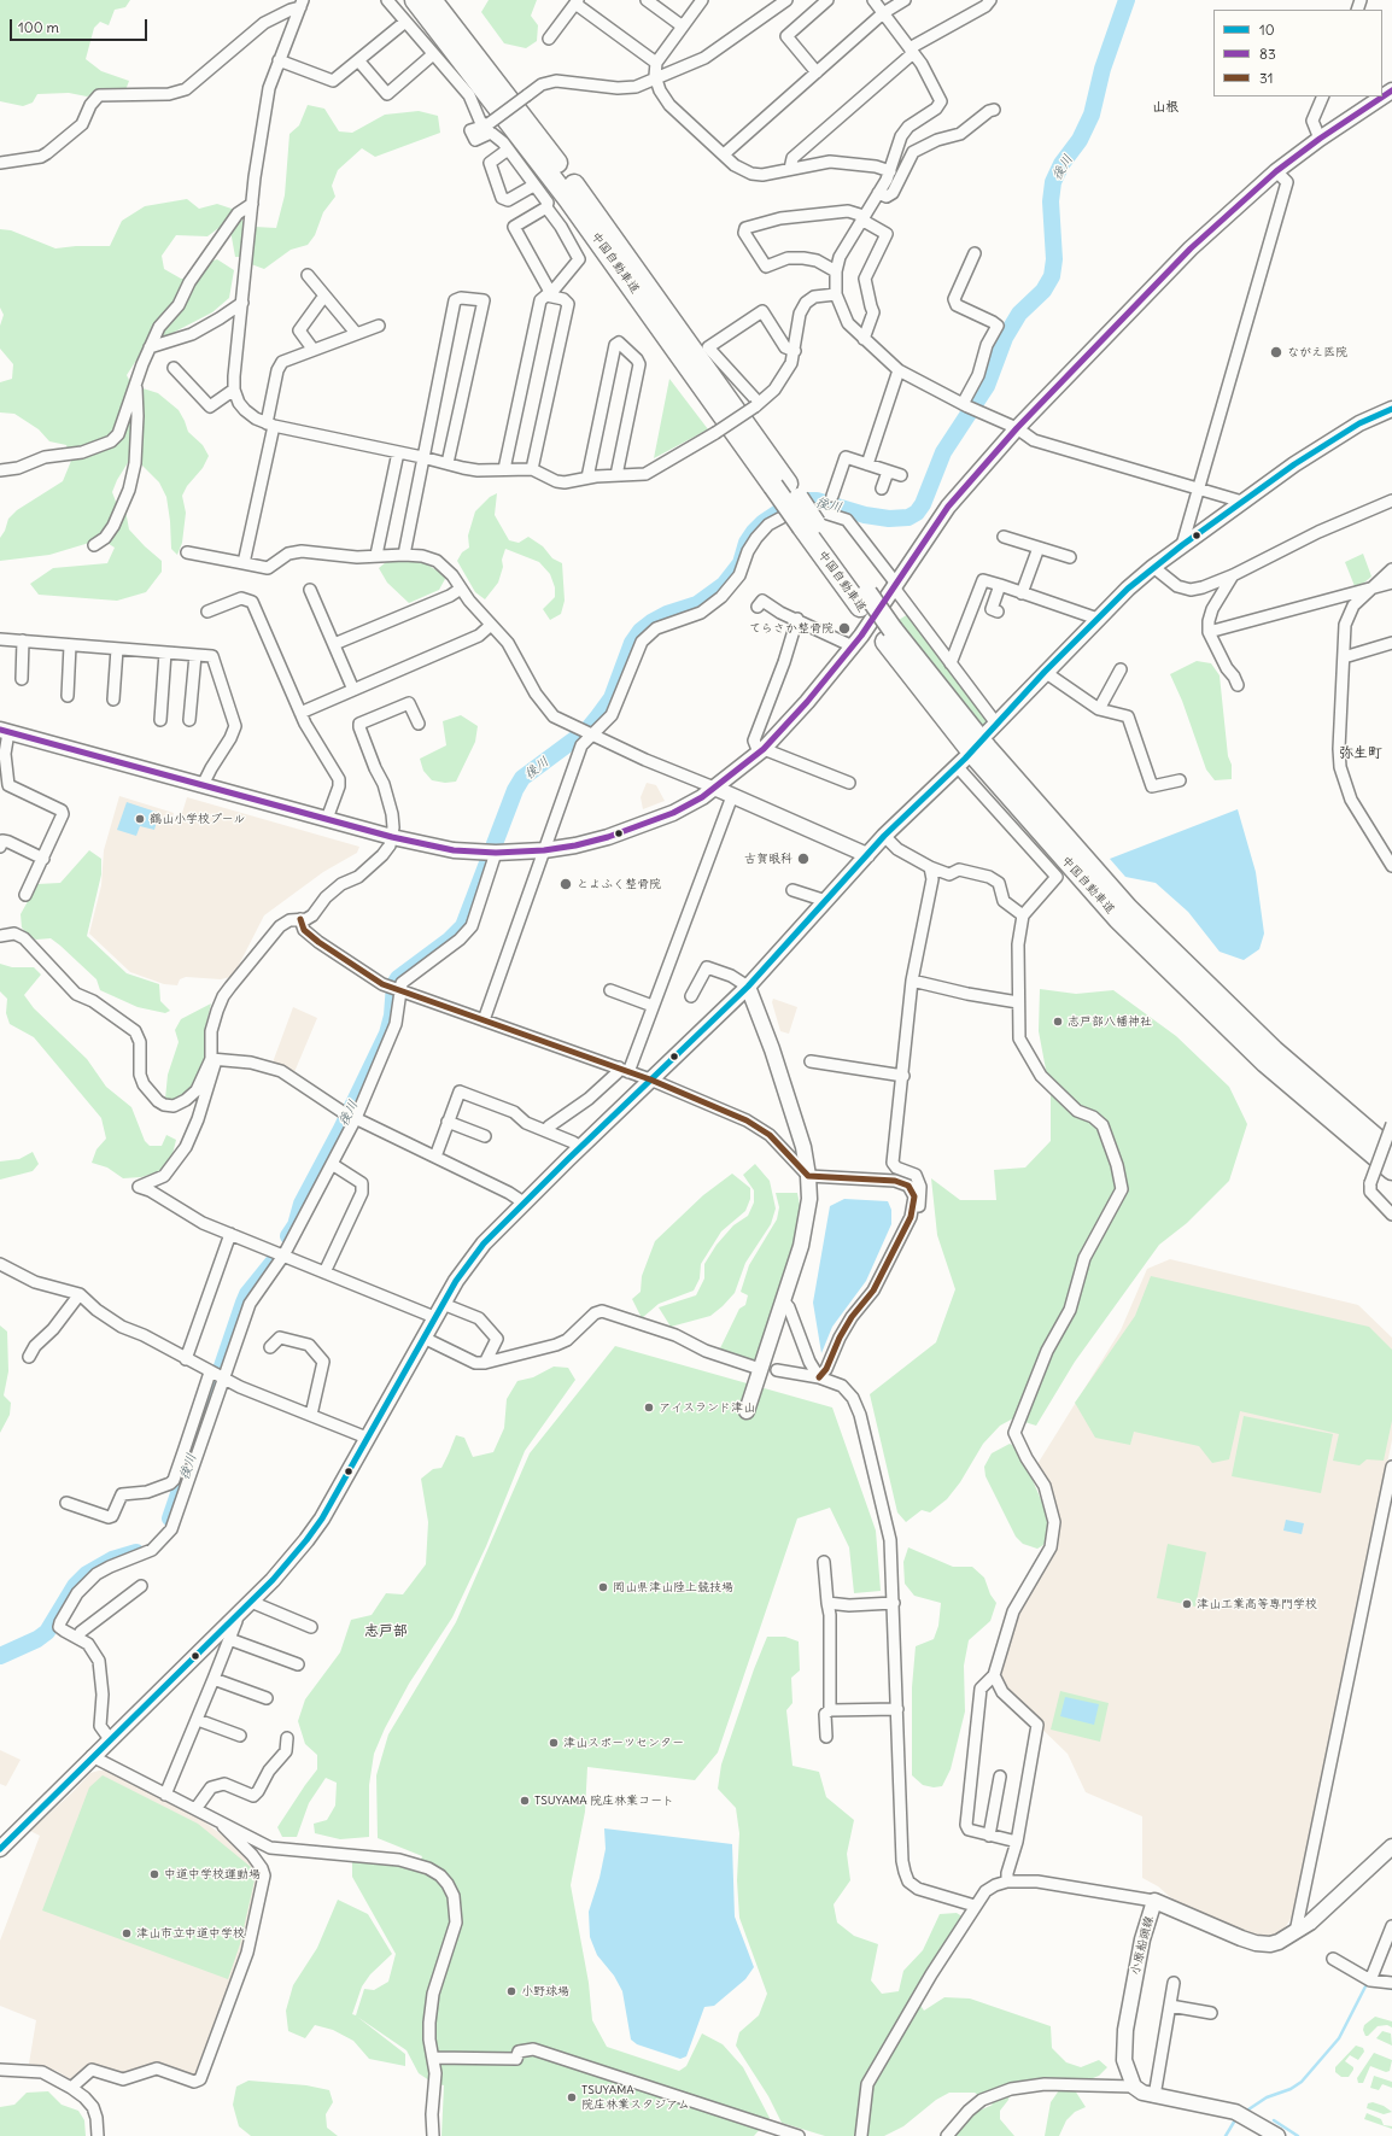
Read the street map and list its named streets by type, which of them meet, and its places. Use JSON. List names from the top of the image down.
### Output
{
  "streets": {
    "highway": ["中国自動車道"],
    "main road": ["小原船頭線"]
  },
  "districts": ["山根", "弥生町", "志戸部"],
  "water": ["後川"],
  "places": [
    "ながえ医院",
    "てらさか整骨院",
    "鶴山小学校プール",
    "古賀眼科",
    "とよふく整骨院",
    "志戸部八幡神社",
    "アイスランド津山",
    "岡山県津山陸上競技場",
    "津山工業高等専門学校",
    "津山スポーツセンター",
    "TSUYAMA 院庄林業コート",
    "中道中学校運動場",
    "津山市立中道中学校",
    "小野球場",
    "TSUYAMA 院庄林業スタジアム"
  ],
  "lines": ["transit line 83", "transit line 10", "transit line 31"],
  "legend": ["10", "83", "31"],
  "scale_bar": "100 m"
}
